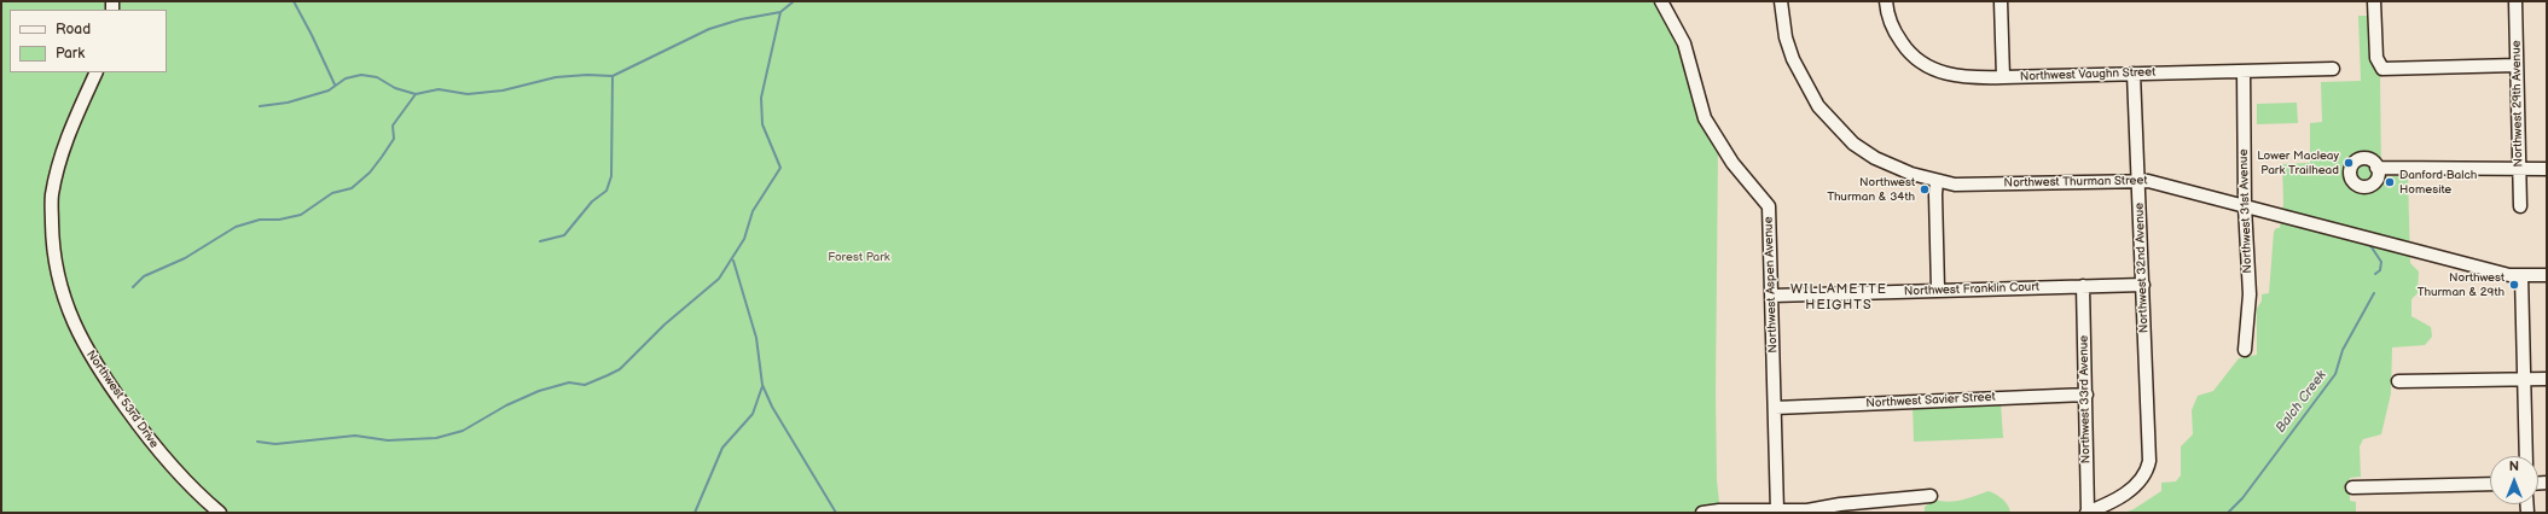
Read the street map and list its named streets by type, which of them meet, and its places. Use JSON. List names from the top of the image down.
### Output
{
  "streets": {
    "street": [
      "Northwest Vaughn Street",
      "Northwest 29th Avenue",
      "Northwest Thurman Street",
      "Northwest 31st Avenue",
      "Northwest 32nd Avenue",
      "Northwest Aspen Avenue",
      "Northwest Franklin Court",
      "Northwest 53rd Drive",
      "Northwest 33rd Avenue",
      "Northwest Savier Street"
    ]
  },
  "crossings": [
    ["Northwest Vaughn Street", "Northwest 31st Avenue"],
    ["Northwest Vaughn Street", "Northwest 32nd Avenue"],
    ["Northwest Thurman Street", "Northwest 31st Avenue"],
    ["Northwest Thurman Street", "Northwest 32nd Avenue"],
    ["Northwest 32nd Avenue", "Northwest Franklin Court"],
    ["Northwest 32nd Avenue", "Northwest 33rd Avenue"],
    ["Northwest Aspen Avenue", "Northwest Franklin Court"],
    ["Northwest Aspen Avenue", "Northwest Savier Street"],
    ["Northwest Franklin Court", "Northwest 33rd Avenue"],
    ["Northwest 33rd Avenue", "Northwest Savier Street"]
  ],
  "districts": ["WILLAMETTE HEIGHTS"],
  "water": ["Balch Creek"],
  "parks": ["Forest Park"],
  "places": [
    "Lower Macleay Park Trailhead",
    "Danford Balch Homesite",
    "Northwest Thurman & 34th",
    "Northwest Thurman & 29th"
  ],
  "legend": ["Road", "Park"],
  "north": "top"
}
